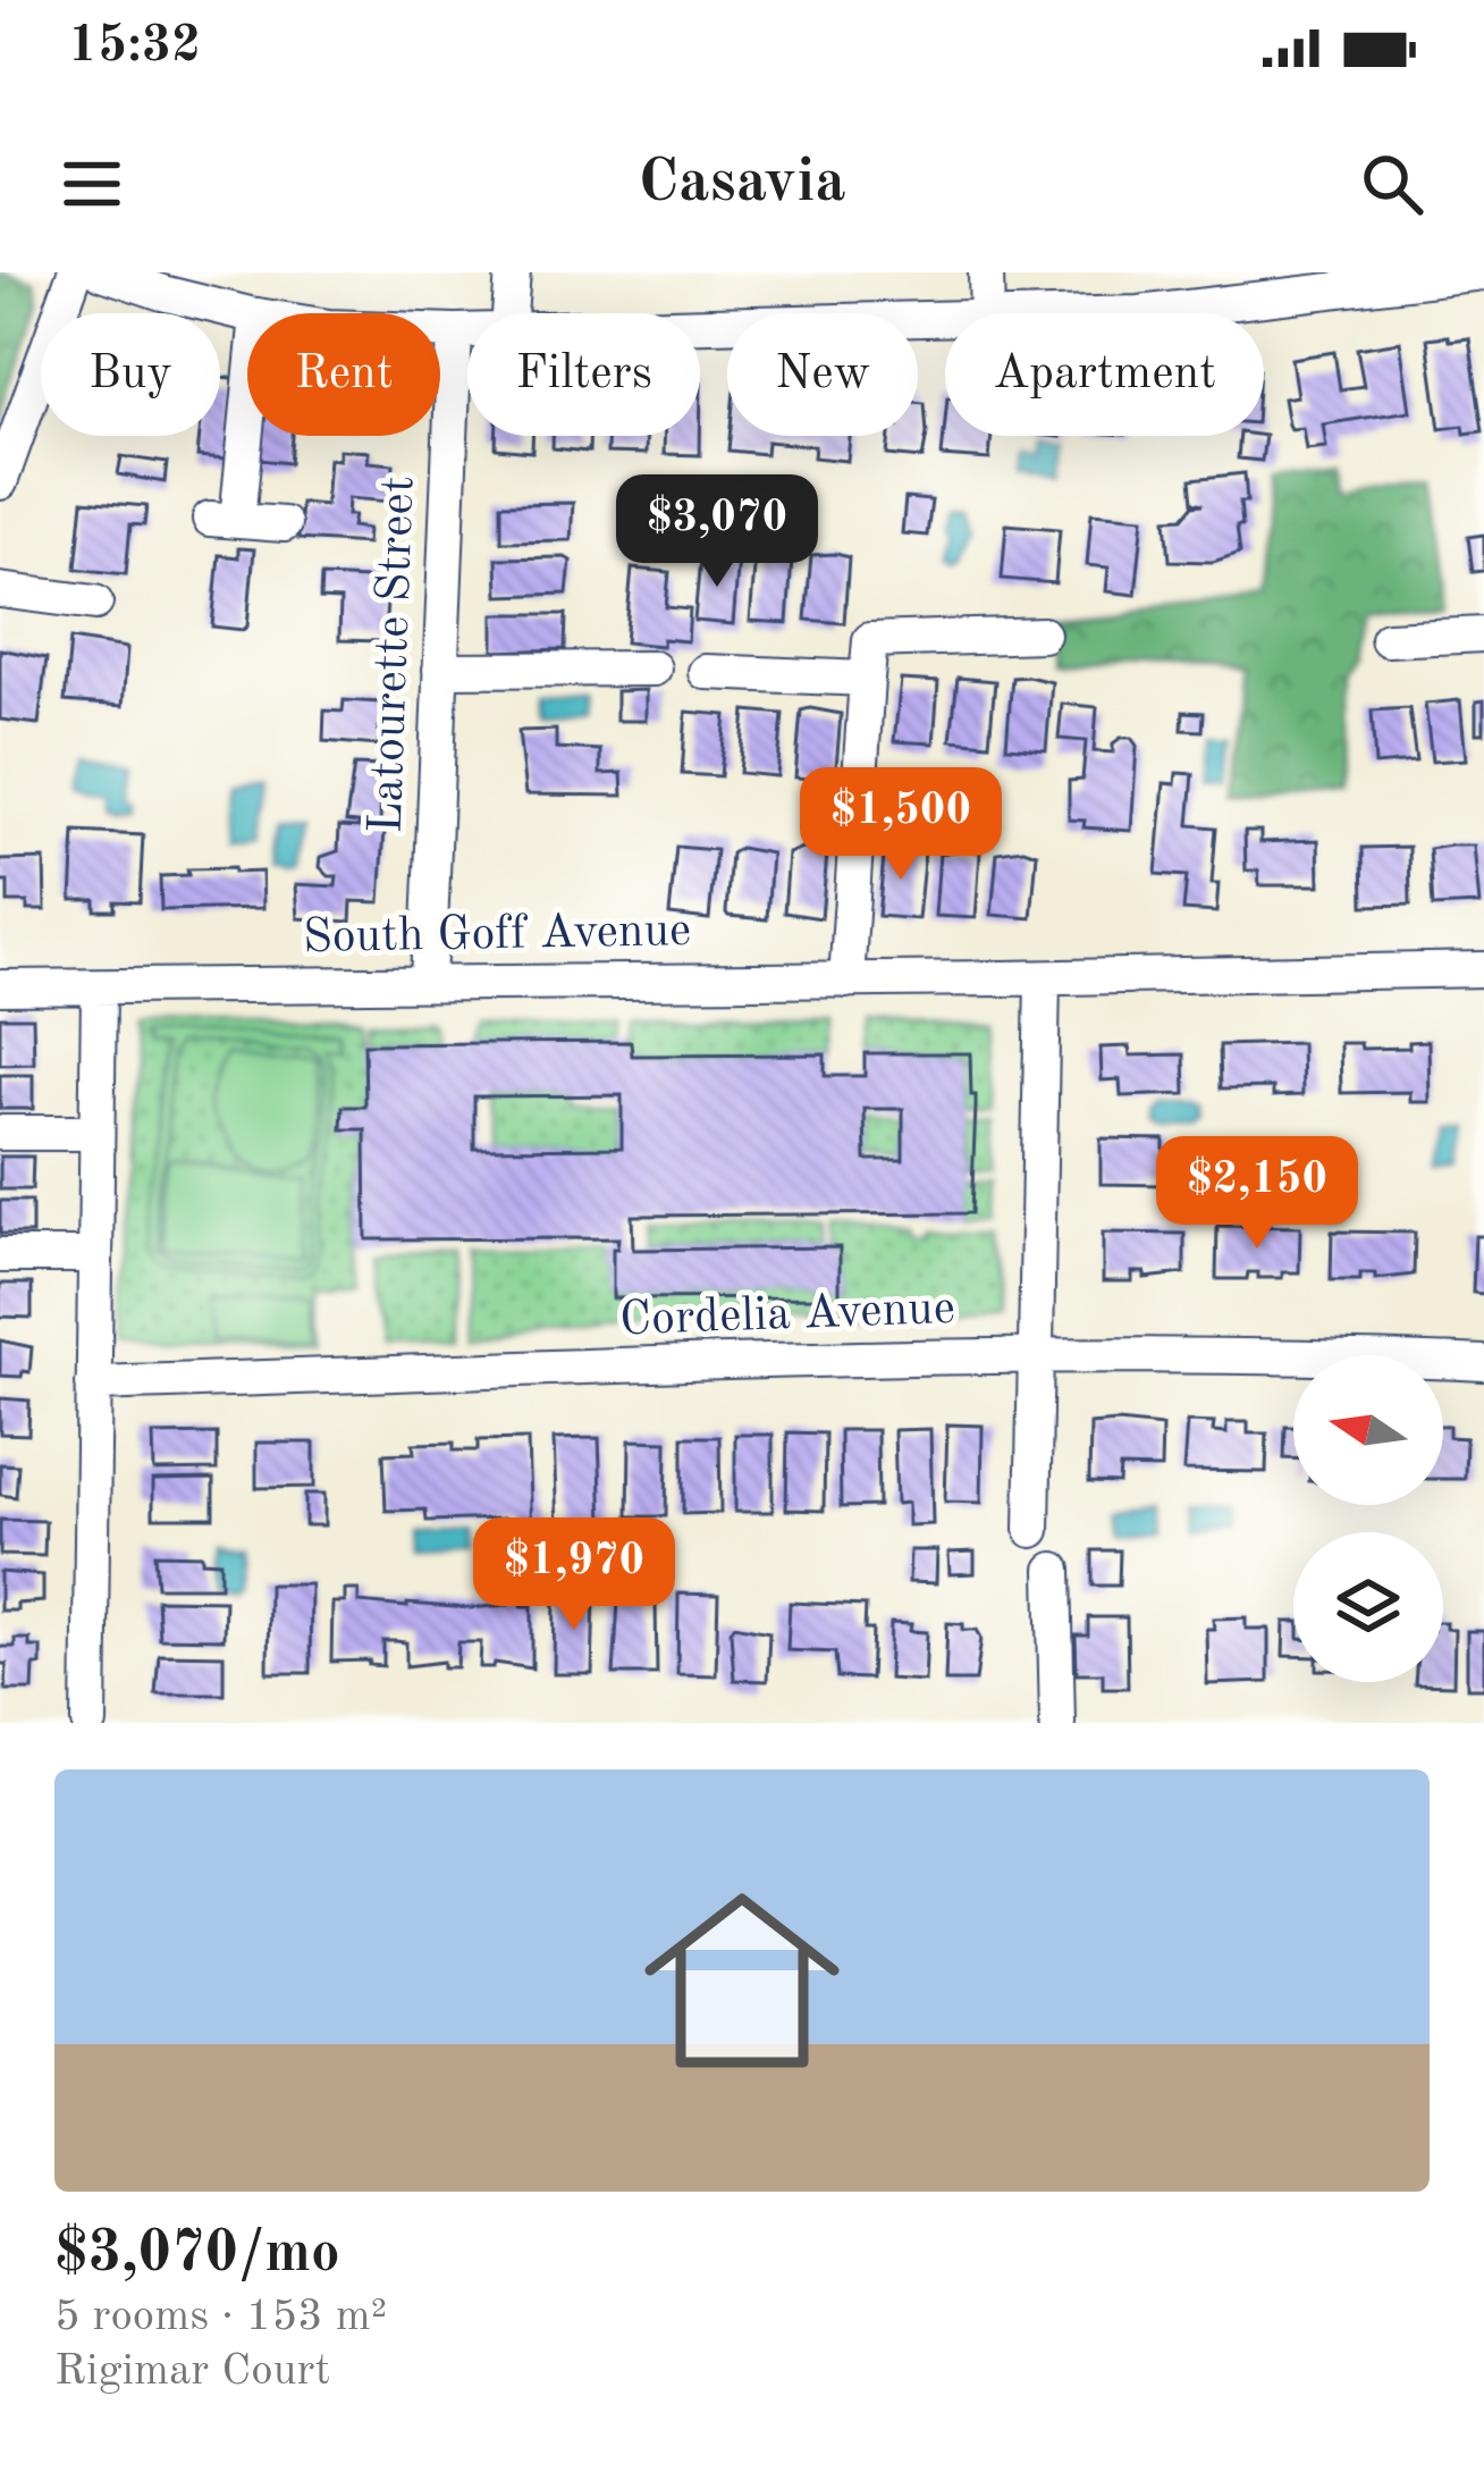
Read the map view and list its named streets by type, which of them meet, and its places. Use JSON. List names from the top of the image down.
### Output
{
  "streets": {
    "street": ["Latourette Street", "South Goff Avenue", "Cordelia Avenue"]
  },
  "crossings": [
    ["Latourette Street", "South Goff Avenue"]
  ],
  "north": "left",
  "page": {
    "status": "15:32",
    "header": "Casavia",
    "chip": [
      "Buy",
      "Rent",
      "Filters",
      "New",
      "Apartment"
    ],
    "price": [
      "$3,070",
      "$1,500",
      "$2,150",
      "$1,970"
    ],
    "list": [
      {
        "name": "$3,070/mo",
        "note": "5 rooms · 153 m² · Rigimar Court"
      }
    ]
  }
}
